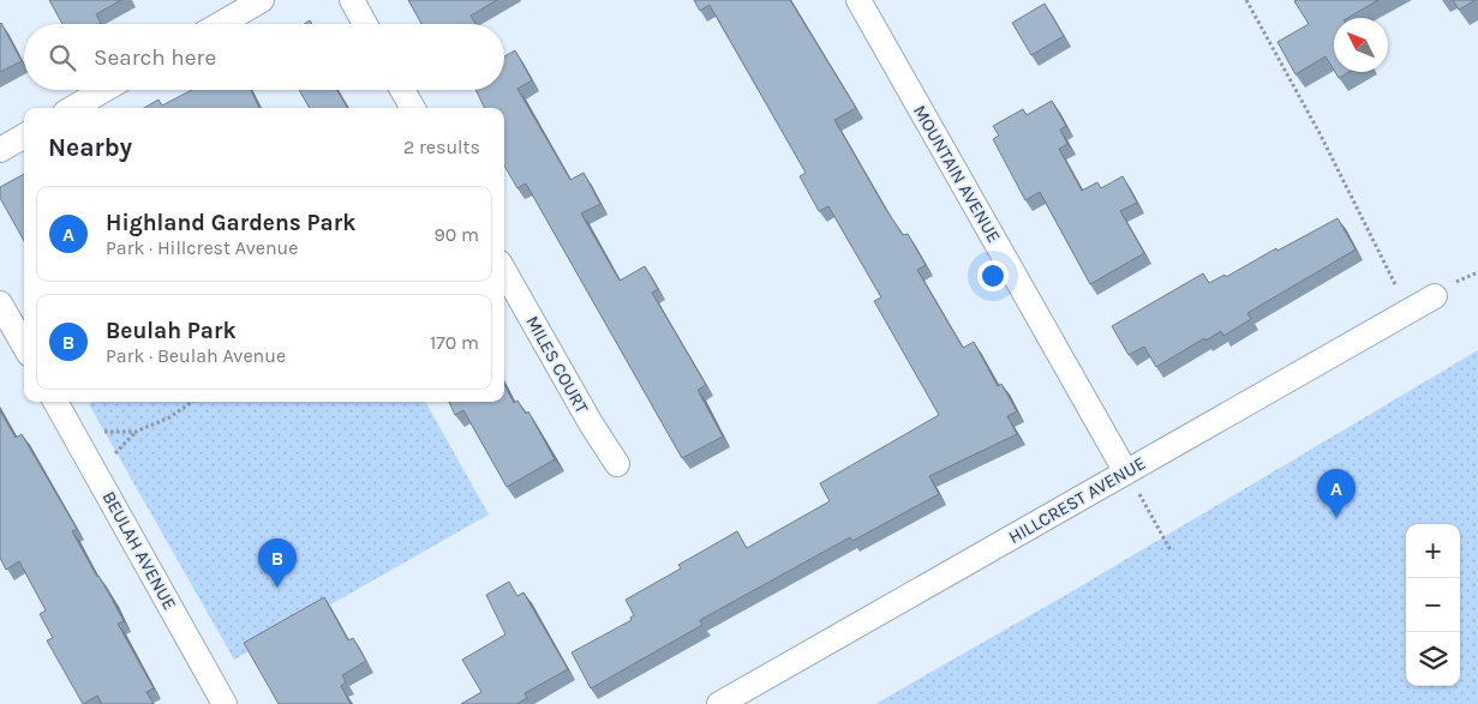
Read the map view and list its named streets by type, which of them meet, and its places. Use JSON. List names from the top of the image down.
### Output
{
  "streets": {
    "street": [
      "MOUNTAIN AVENUE",
      "MILES COURT",
      "HILLCREST AVENUE",
      "BEULAH AVENUE"
    ]
  },
  "crossings": [
    ["MOUNTAIN AVENUE", "HILLCREST AVENUE"]
  ],
  "north": "top left",
  "page": {
    "search": "Search here",
    "heading": ["Nearby", "2 results"],
    "list": [
      {
        "mark": "A",
        "name": "Highland Gardens Park",
        "note": "Park · Hillcrest Avenue",
        "value": "90 m"
      },
      {
        "mark": "B",
        "name": "Beulah Park",
        "note": "Park · Beulah Avenue",
        "value": "170 m"
      }
    ],
    "pins": ["A", "B"],
    "map_buttons": ["+", "−"]
  }
}
